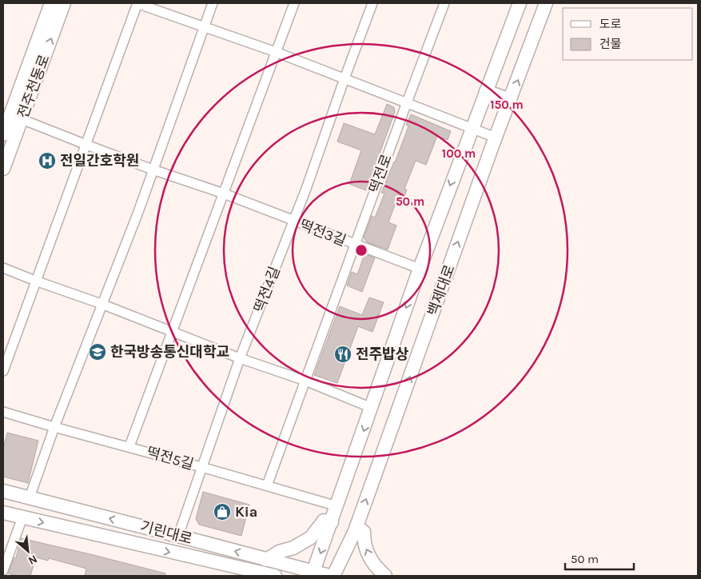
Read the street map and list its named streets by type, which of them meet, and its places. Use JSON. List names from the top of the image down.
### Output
{
  "streets": {
    "street": [
      "전주천동로",
      "떡전로",
      "떡전3길",
      "떡전4길",
      "백제대로",
      "떡전5길",
      "기린대로"
    ]
  },
  "crossings": [
    ["전주천동로", "떡전3길"],
    ["떡전로", "떡전3길"],
    ["떡전3길", "떡전4길"],
    ["떡전3길", "백제대로"],
    ["떡전4길", "떡전5길"],
    ["떡전4길", "기린대로"],
    ["백제대로", "떡전5길"],
    ["백제대로", "기린대로"]
  ],
  "places": {
    "hospital": ["전일간호학원"],
    "school or university": ["한국방송통신대학교"],
    "restaurant": ["전주밥상"],
    "shop": ["Kia"]
  },
  "legend": ["도로", "건물"],
  "scale_bar": "50 m",
  "north": "bottom right",
  "rings": ["150 m", "100 m", "50 m"]
}
